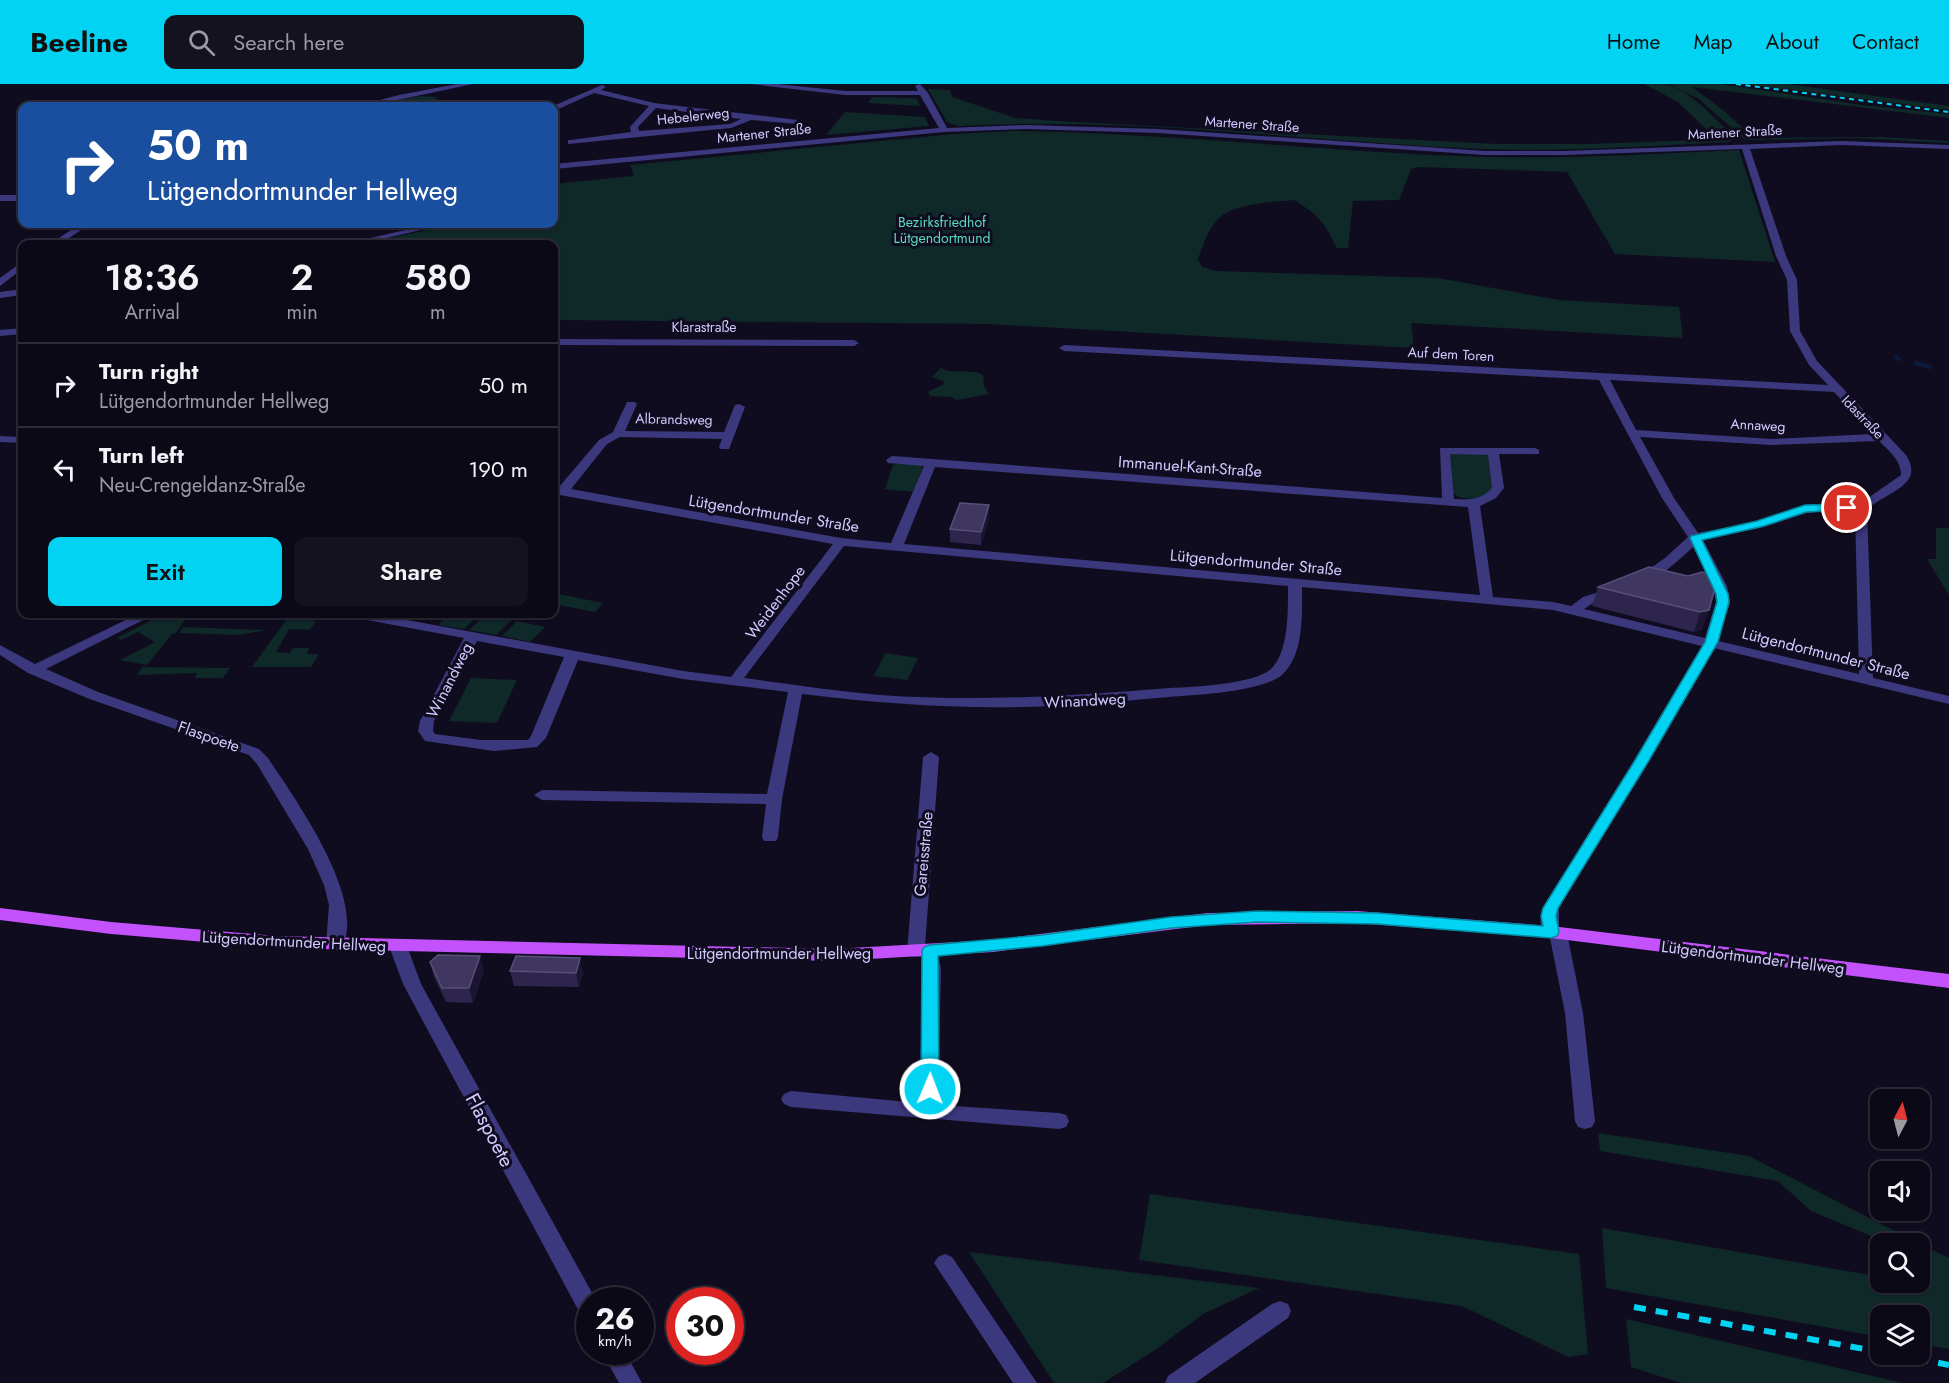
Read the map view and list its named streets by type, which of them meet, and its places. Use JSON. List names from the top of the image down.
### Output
{
  "streets": {
    "main road": ["Lütgendortmunder Hellweg"],
    "street": [
      "Hebelerweg",
      "Martener Straße",
      "Klarastraße",
      "Auf dem Toren",
      "Idastraße",
      "Albrandsweg",
      "Annaweg",
      "Immanuel-Kant-Straße",
      "Lütgendortmunder Straße",
      "Weidenhope",
      "Winandweg",
      "Flaspoete",
      "Gareisstraße"
    ]
  },
  "crossings": [
    ["Martener Straße", "Idastraße"],
    ["Auf dem Toren", "Idastraße"],
    ["Idastraße", "Annaweg"],
    ["Albrandsweg", "Lütgendortmunder Straße"],
    ["Lütgendortmunder Straße", "Weidenhope"],
    ["Lütgendortmunder Straße", "Winandweg"],
    ["Weidenhope", "Winandweg"],
    ["Flaspoete", "Lütgendortmunder Hellweg"],
    ["Gareisstraße", "Lütgendortmunder Hellweg"]
  ],
  "parks": ["Bezirksfriedhof Lütgendortmund"],
  "north": "top",
  "page": {
    "header": "Beeline",
    "search": "Search here",
    "nav": [
      "Home",
      "Map",
      "About",
      "Contact"
    ],
    "turn": ["50 m", "Lütgendortmunder Hellweg"],
    "eta": [
      "18:36",
      "Arrival",
      "2",
      "min",
      "580",
      "m"
    ],
    "list": [
      {
        "name": "Turn right",
        "note": "Lütgendortmunder Hellweg",
        "value": "50 m"
      },
      {
        "name": "Turn left",
        "note": "Neu-Crengeldanz-Straße",
        "value": "190 m"
      }
    ],
    "buttons": ["Exit", "Share"],
    "speed": "26 km/h",
    "limit": "30"
  }
}
